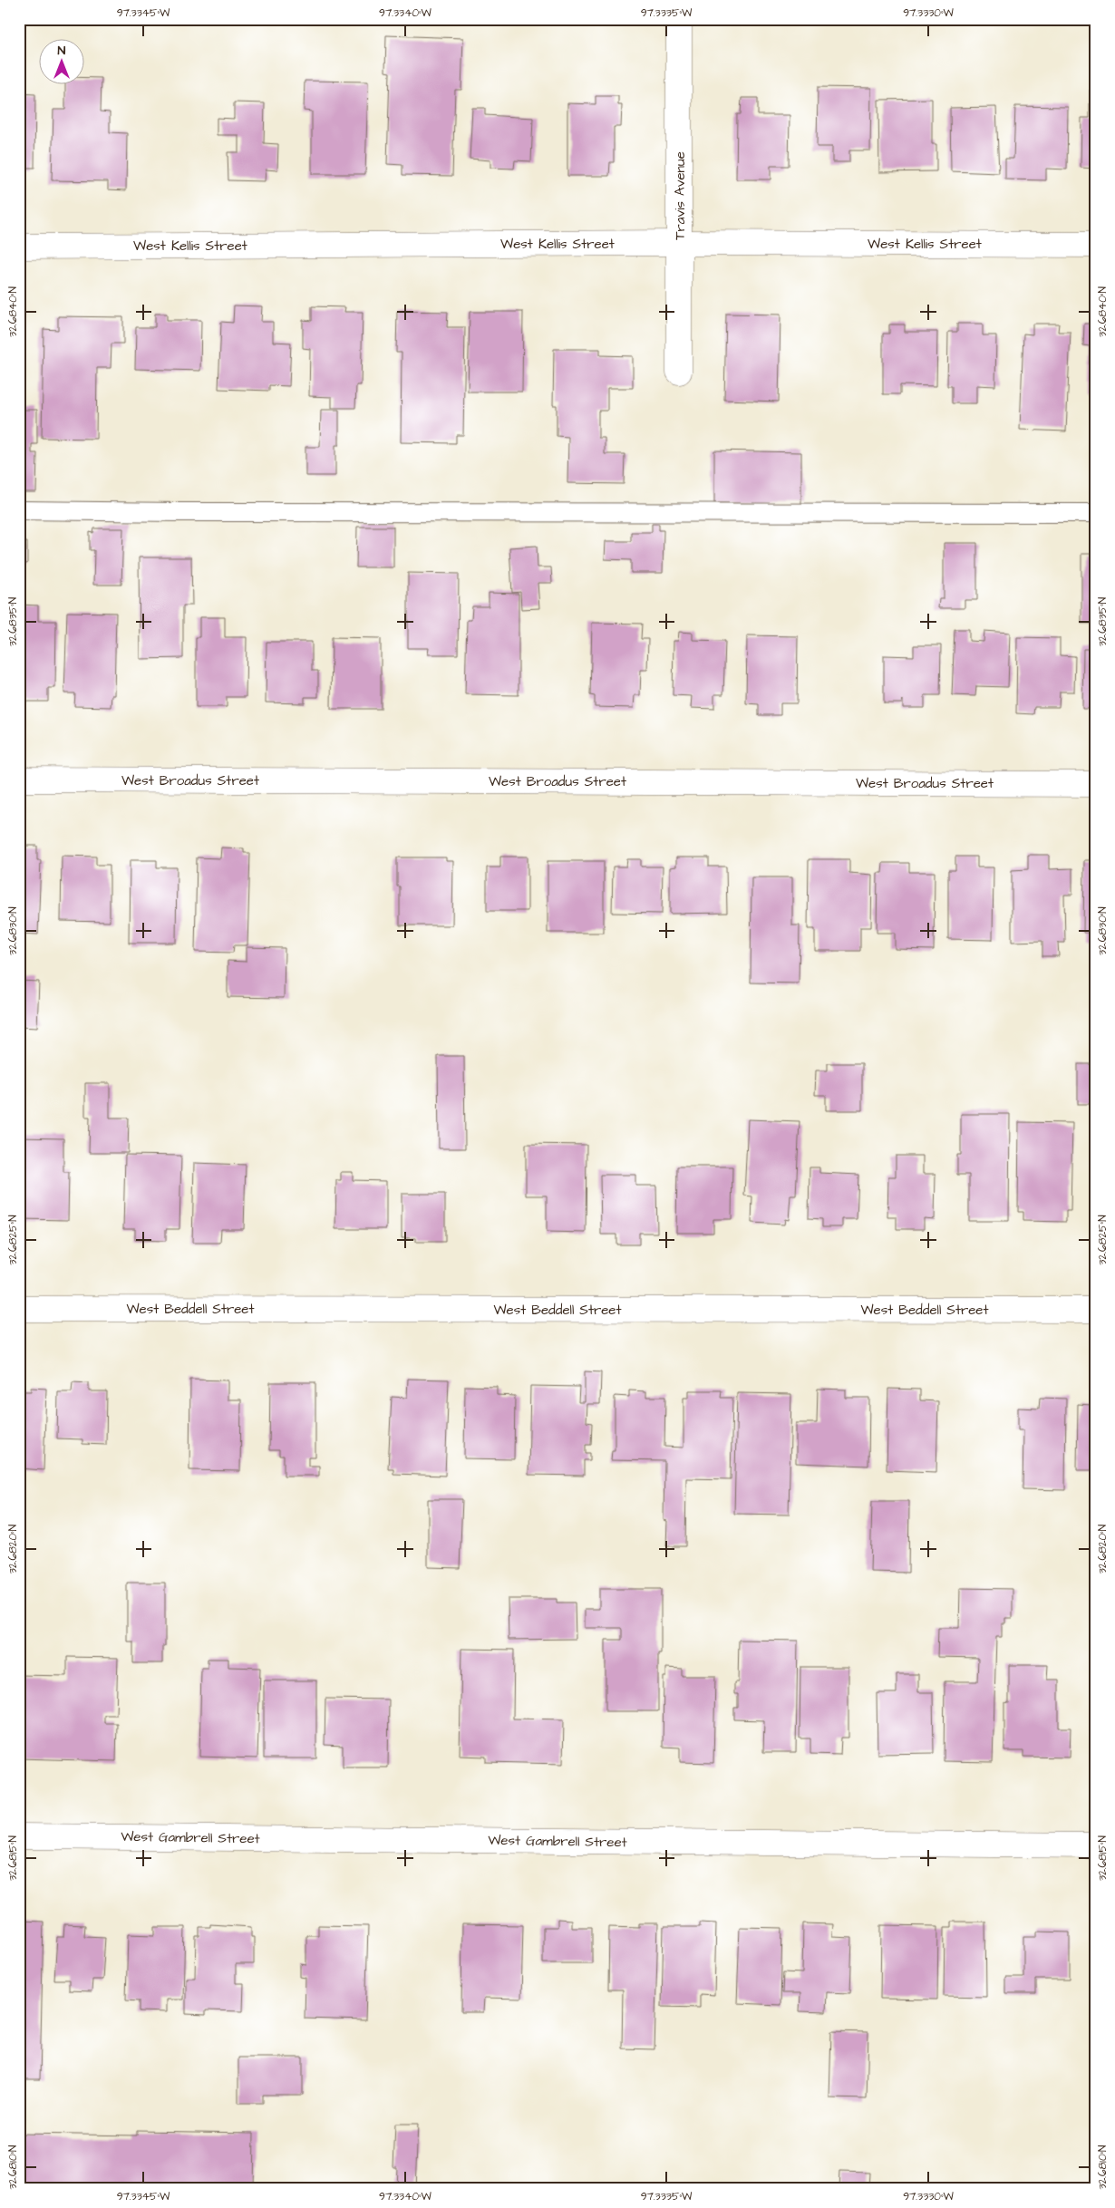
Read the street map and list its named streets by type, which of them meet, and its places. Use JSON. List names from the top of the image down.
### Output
{
  "streets": {
    "street": [
      "Travis Avenue",
      "West Kellis Street",
      "West Broadus Street",
      "West Beddell Street",
      "West Gambrell Street"
    ]
  },
  "crossings": [
    ["Travis Avenue", "West Kellis Street"]
  ],
  "north": "top",
  "coordinates": [
    "97.3345°W",
    "97.3340°W",
    "97.3335°W",
    "97.3330°W",
    "32.6840°N",
    "32.6835°N",
    "32.6830°N",
    "32.6825°N",
    "32.6820°N",
    "32.6815°N",
    "32.6810°N"
  ]
}
